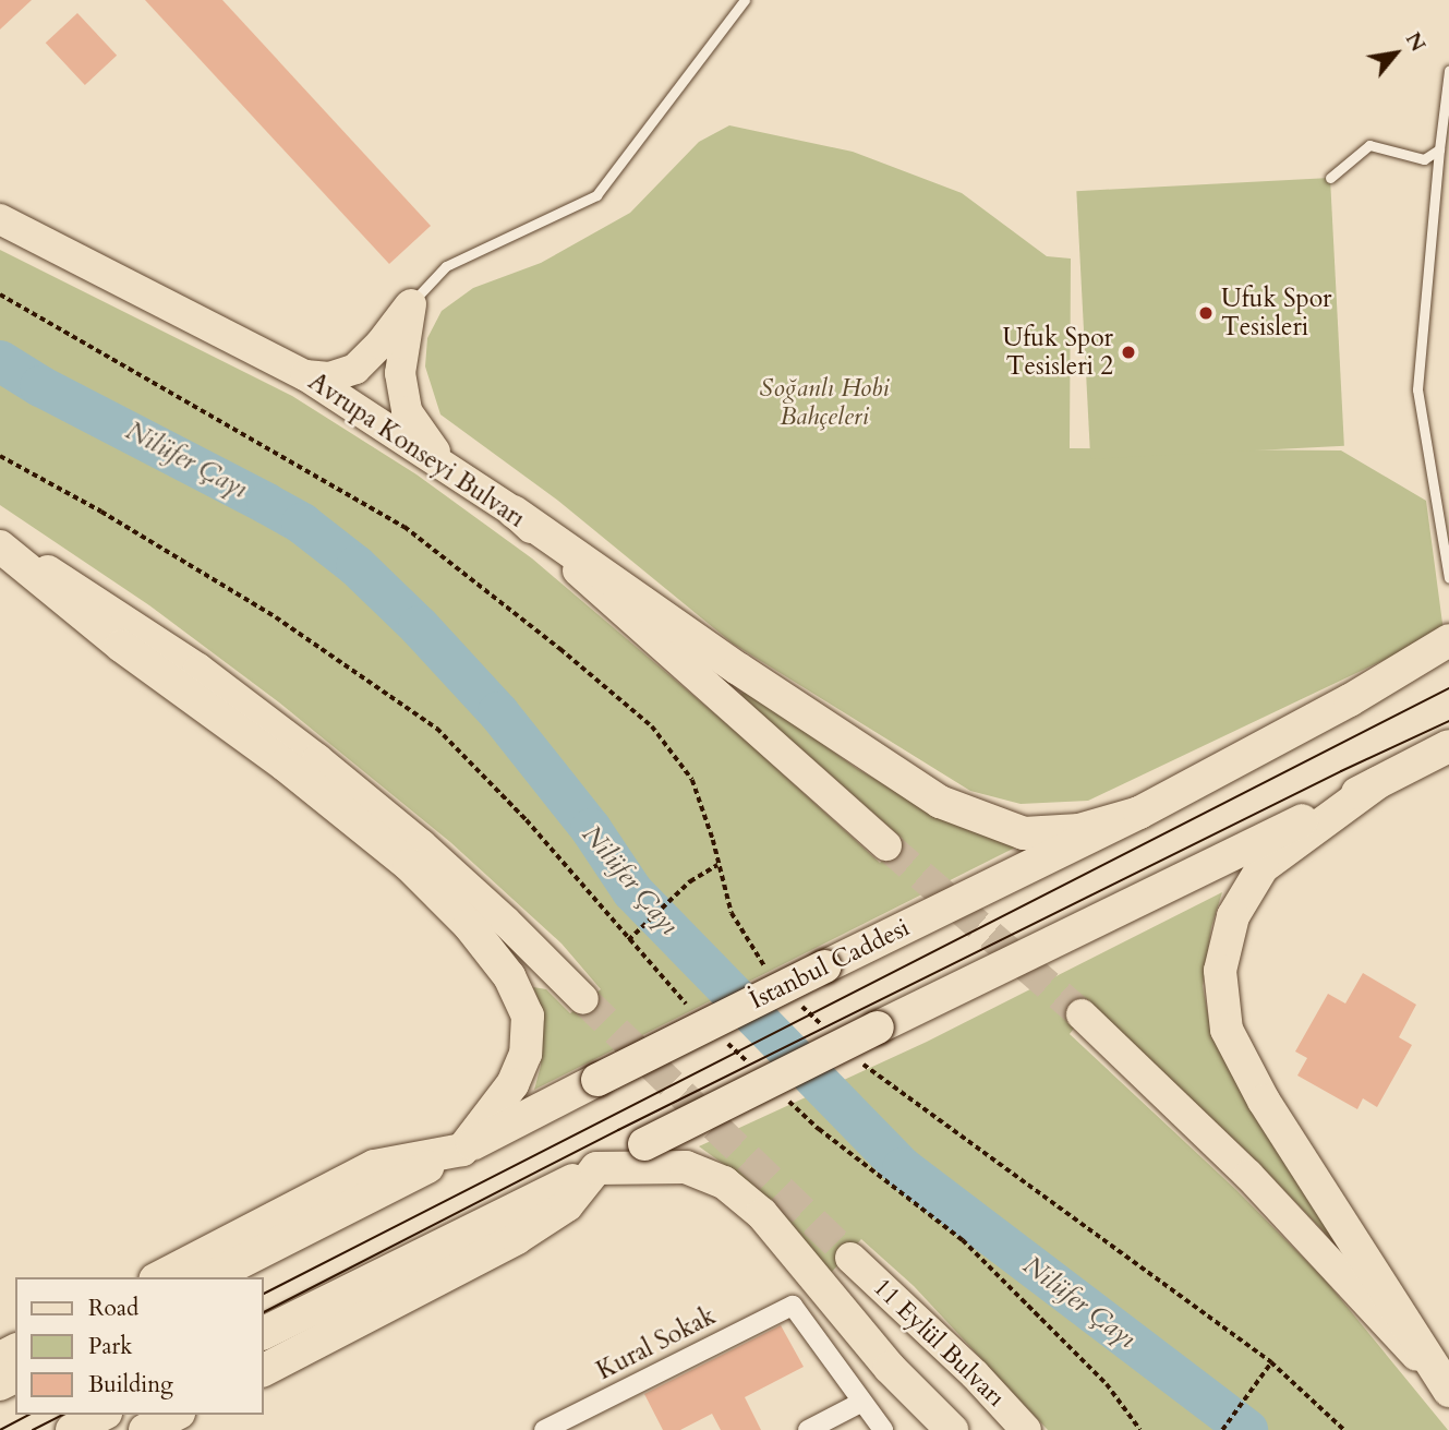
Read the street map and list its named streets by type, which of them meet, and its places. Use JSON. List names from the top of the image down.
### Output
{
  "streets": {
    "highway": ["İstanbul Caddesi"],
    "main road": ["Avrupa Konseyi Bulvarı", "11 Eylül Bulvarı"],
    "street": ["Kural Sokak"]
  },
  "water": ["Nilüfer Çayı"],
  "parks": ["Soğanlı Hobi Bahçeleri"],
  "places": ["Ufuk Spor Tesisleri", "Ufuk Spor Tesisleri 2"],
  "legend": ["Road", "Park", "Building"],
  "north": "top right"
}
